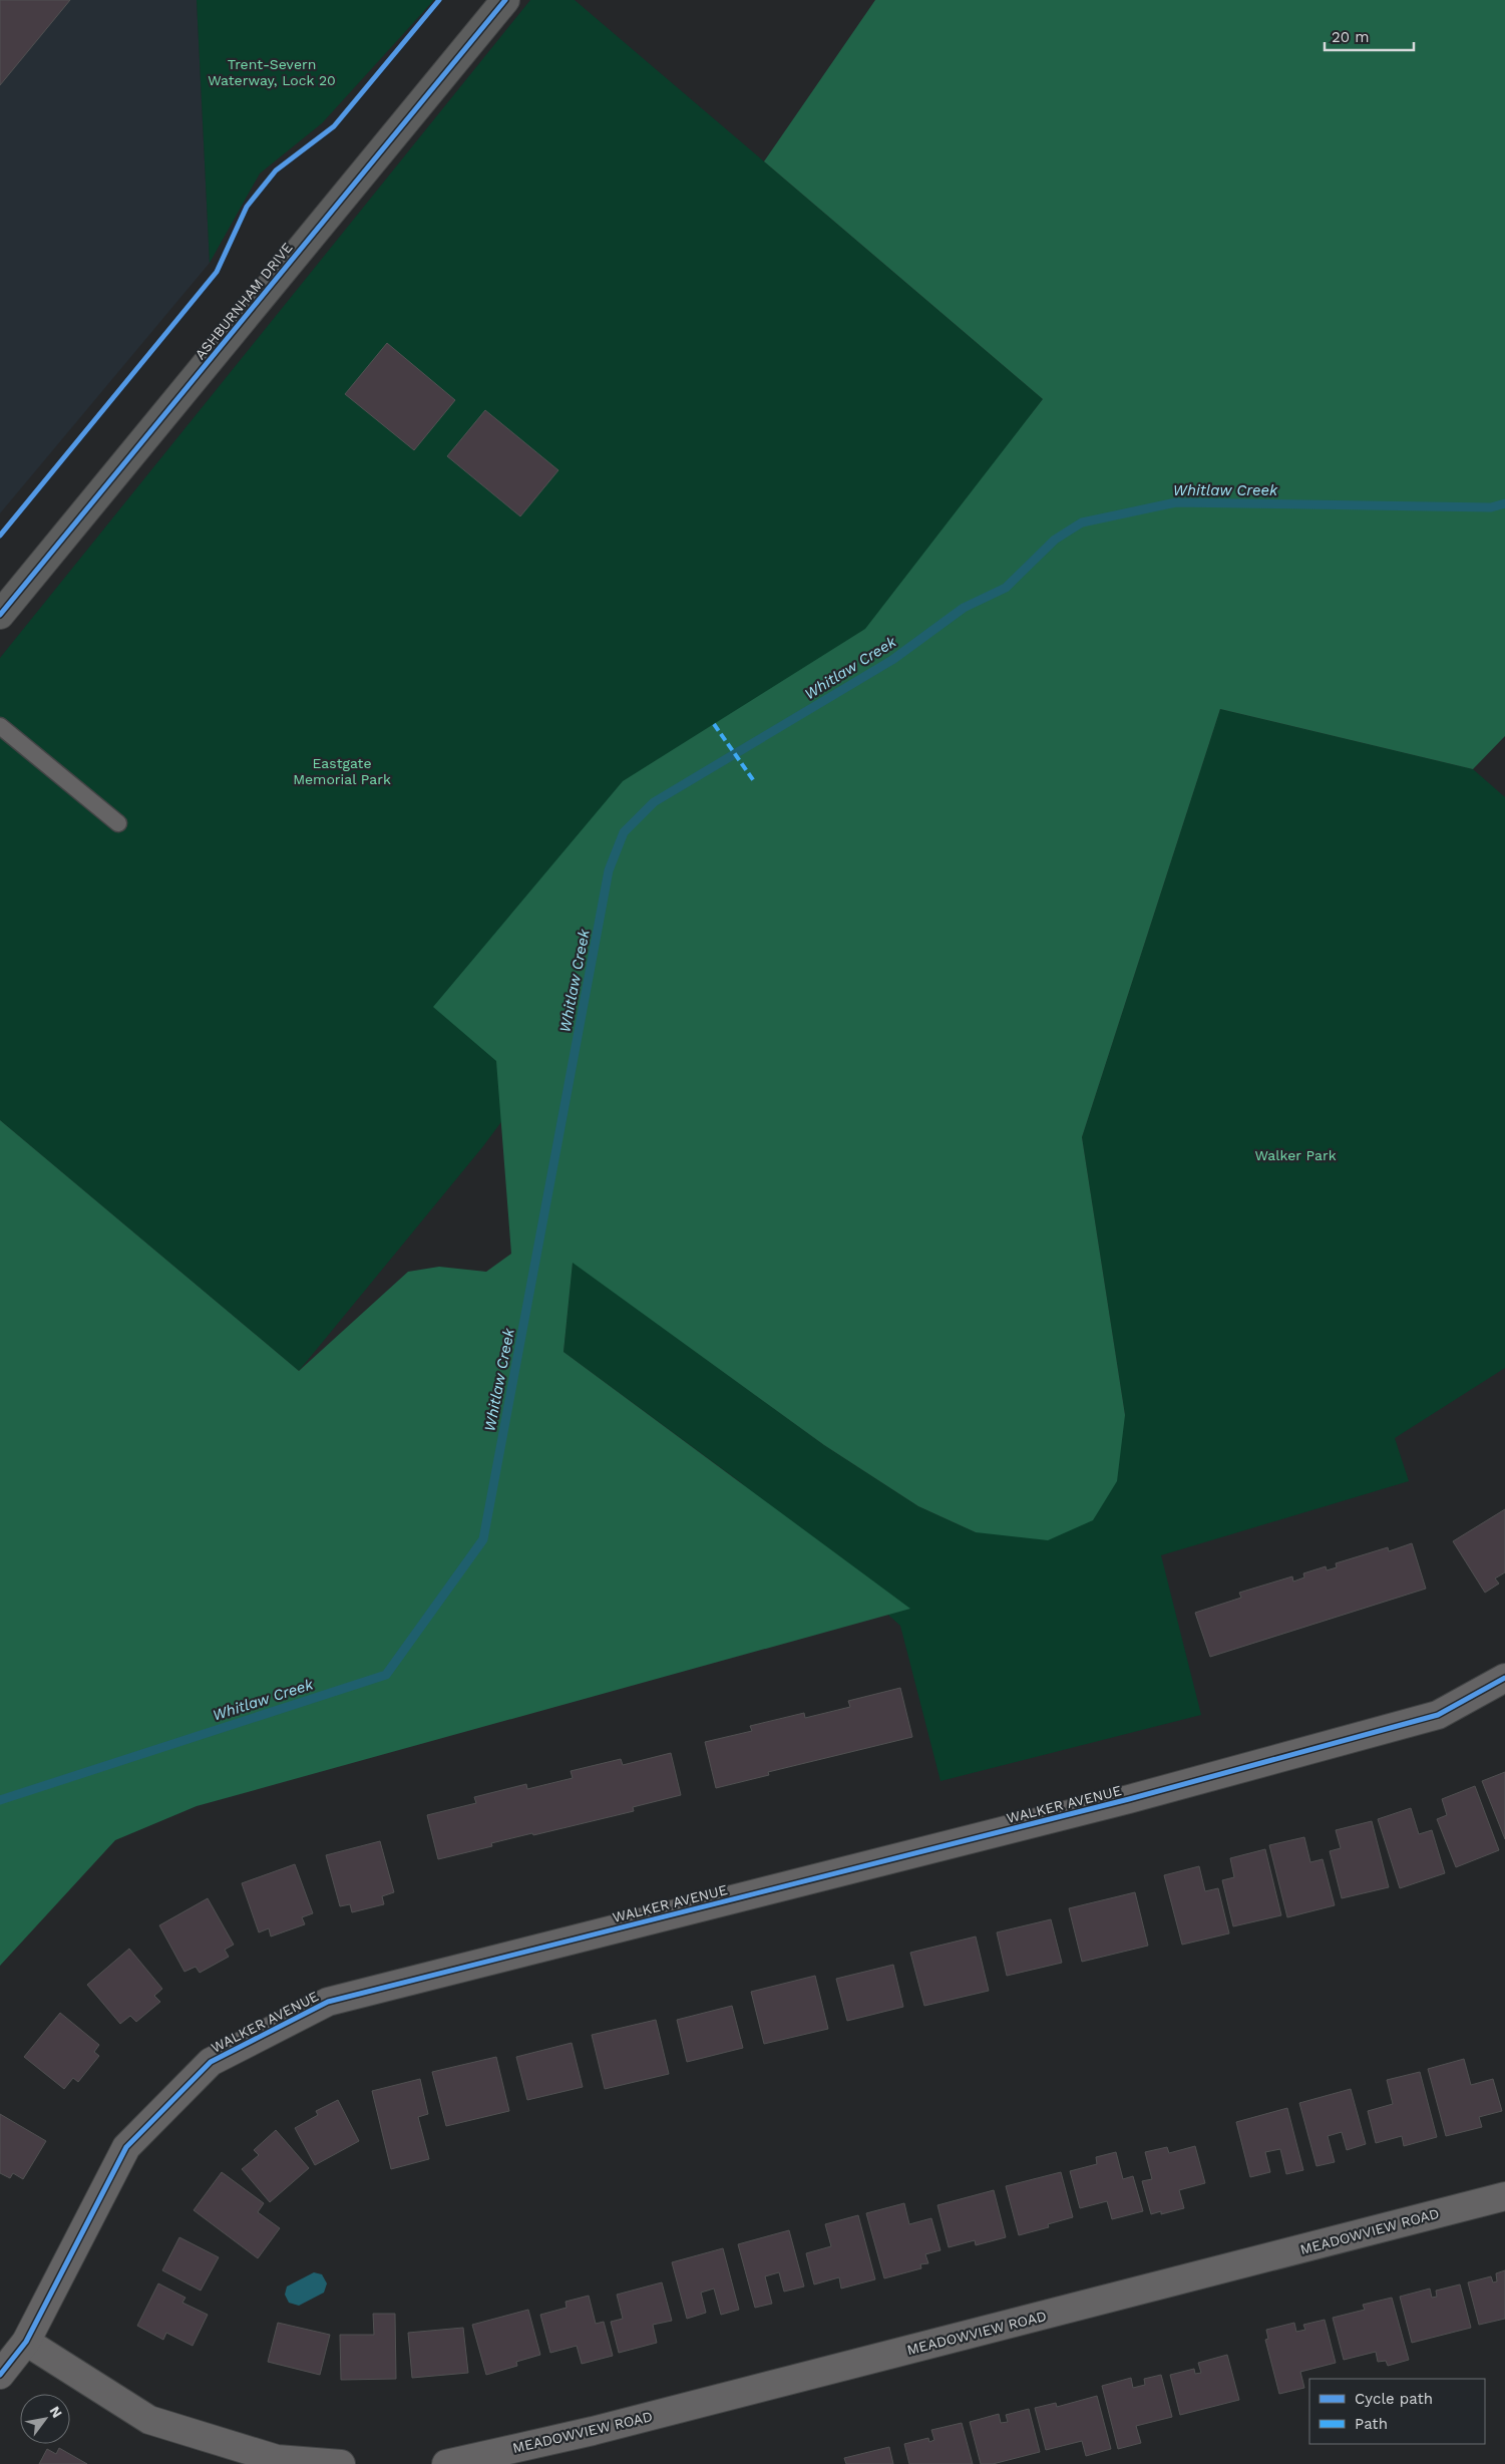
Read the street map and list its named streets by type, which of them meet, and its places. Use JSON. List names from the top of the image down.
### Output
{
  "streets": {
    "main road": ["ASHBURNHAM DRIVE"],
    "street": ["WALKER AVENUE", "MEADOWVIEW ROAD"]
  },
  "water": ["Whitlaw Creek"],
  "parks": ["Trent-Severn Waterway, Lock 20", "Eastgate Memorial Park", "Walker Park"],
  "legend": ["Cycle path", "Path"],
  "scale_bar": "20 m",
  "north": "top right"
}
